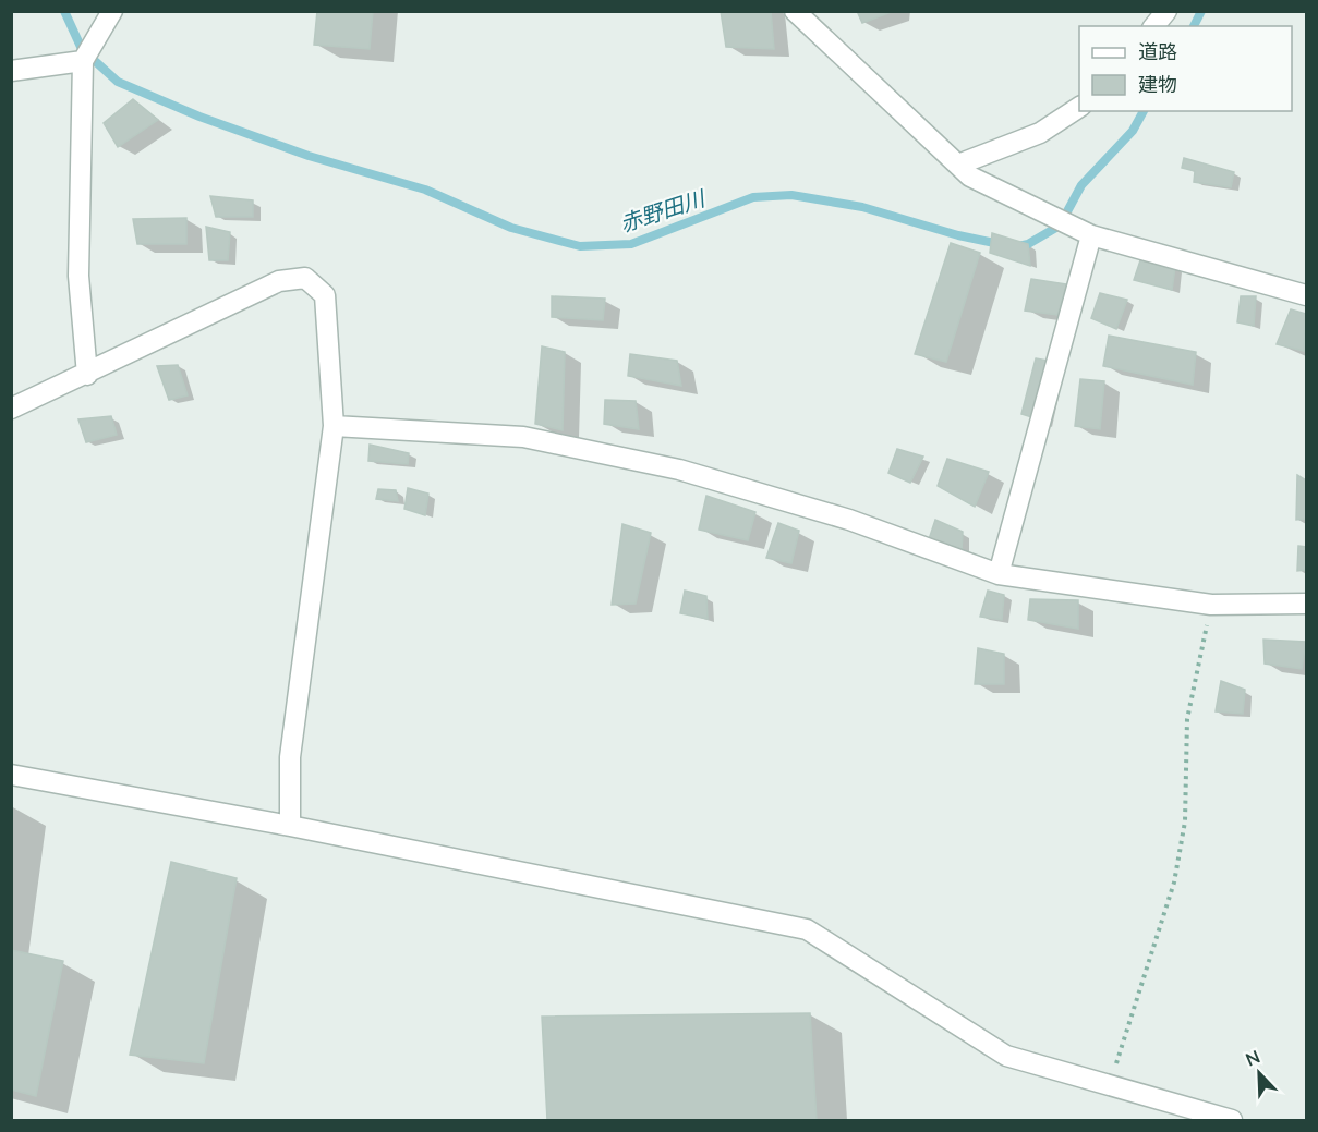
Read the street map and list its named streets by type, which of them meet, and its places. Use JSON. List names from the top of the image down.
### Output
{
  "water": ["赤野田川"],
  "legend": ["道路", "建物"],
  "north": "top left"
}
